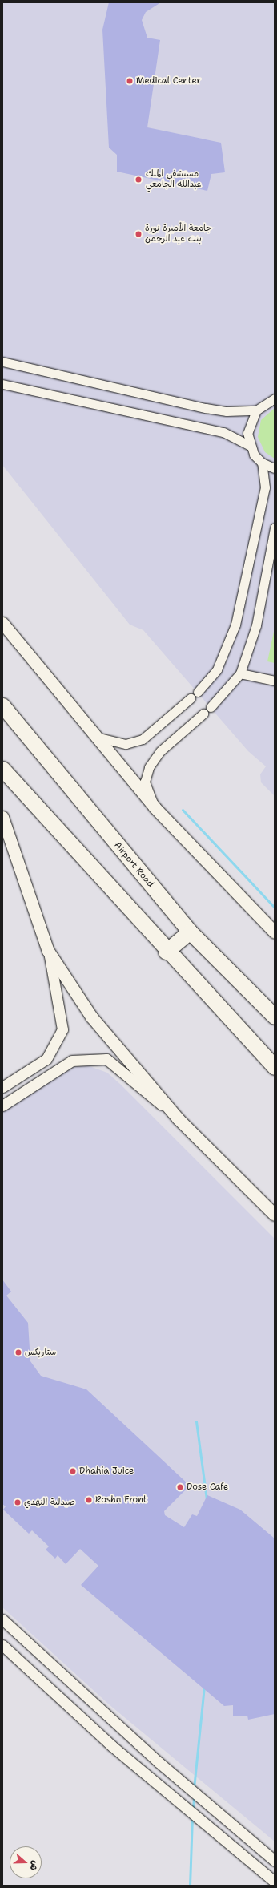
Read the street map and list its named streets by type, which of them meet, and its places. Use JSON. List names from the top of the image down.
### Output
{
  "streets": {
    "highway": ["Airport Road"]
  },
  "places": [
    "Medical Center",
    "مستشفى الملك عبدالله الجامعي",
    "جامعة الأميرة نورة بنت عبد الرحمن",
    "ستاربكس",
    "Dhahia Juice",
    "Dose Cafe",
    "Roshn Front",
    "صيدلية النهدي"
  ],
  "north": "right"
}
